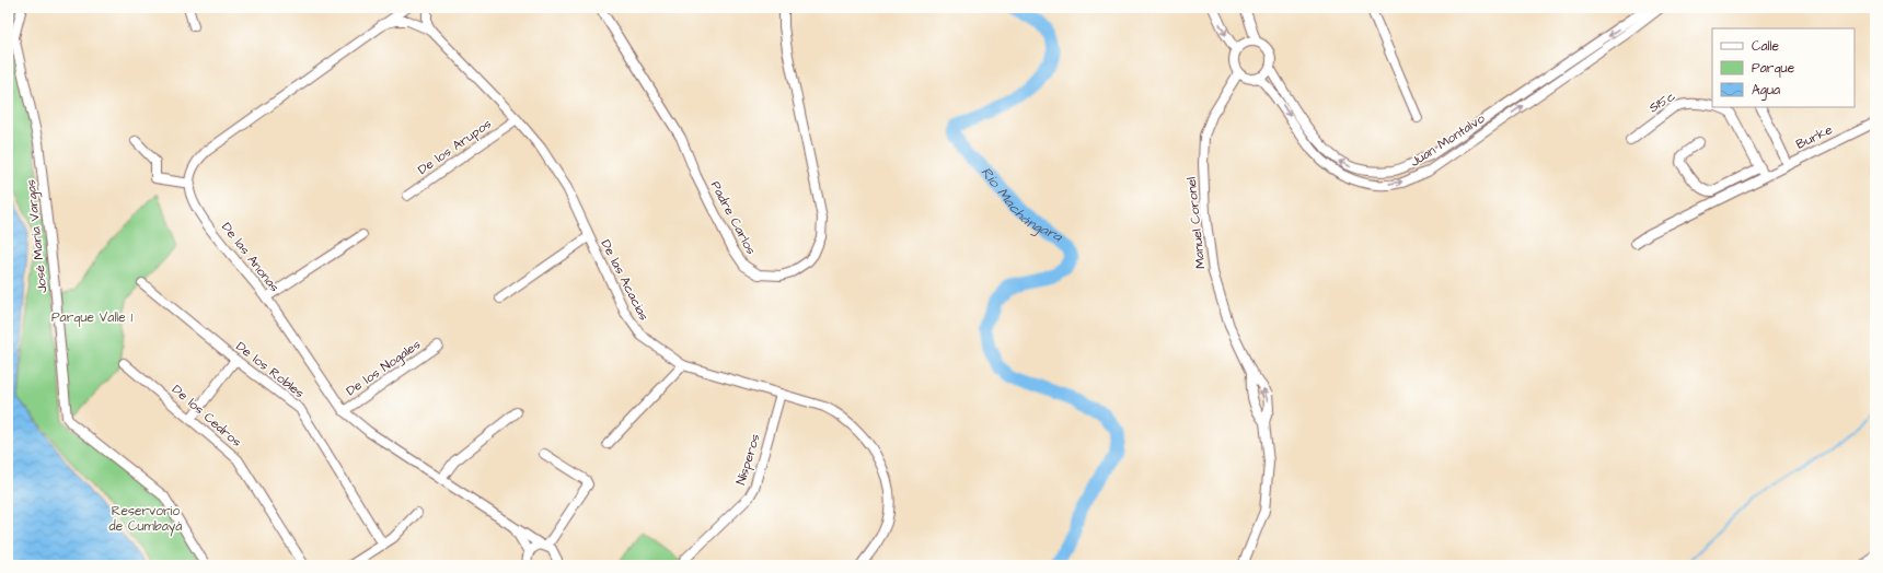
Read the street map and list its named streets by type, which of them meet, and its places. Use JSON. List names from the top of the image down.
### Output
{
  "streets": {
    "street": [
      "S15c",
      "Burke",
      "Juan Montalvo",
      "De los Arupos",
      "Padre Carlos",
      "Manuel Coronel",
      "José Maria Vargas",
      "De las Anonas",
      "De las Acacias",
      "De los Nogales",
      "De los Robles",
      "De los Cedros",
      "Nísperos"
    ]
  },
  "crossings": [
    ["Juan Montalvo", "Manuel Coronel"],
    ["De los Arupos", "De las Acacias"],
    ["De las Anonas", "De los Nogales"],
    ["De las Acacias", "Nísperos"]
  ],
  "water": ["Río Machángara"],
  "parks": ["Parque Valle 1", "Reservorio de Cumbayá"],
  "legend": ["Calle", "Parque", "Agua"]
}
